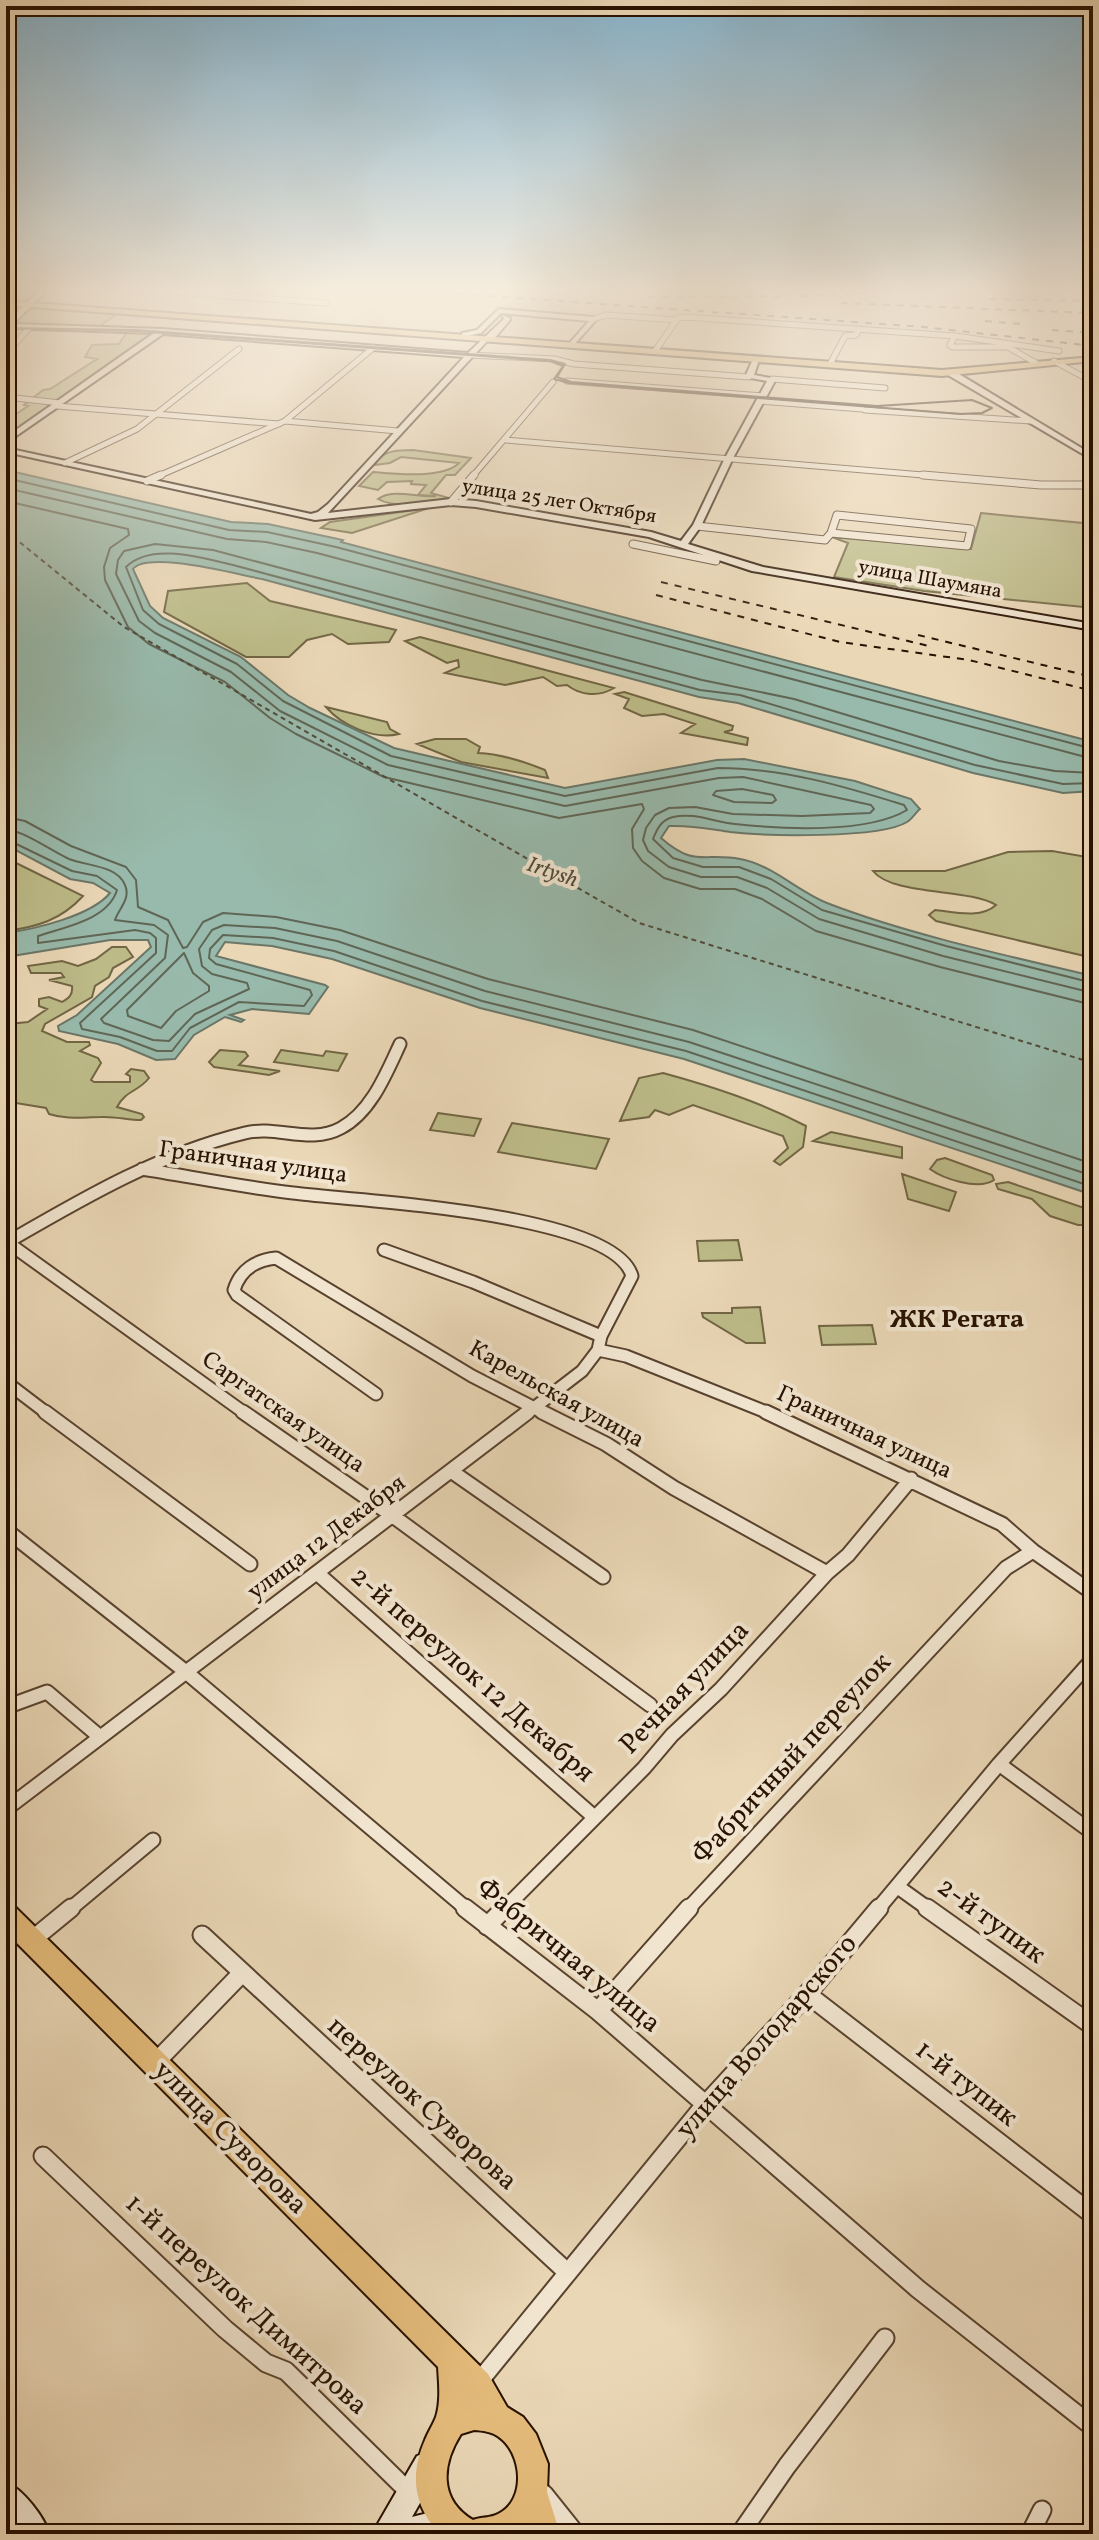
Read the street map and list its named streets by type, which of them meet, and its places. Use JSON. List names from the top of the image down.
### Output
{
  "streets": {
    "main road": ["улица Володарского", "улица Суворова"],
    "street": [
      "улица 25 лет Октября",
      "улица Шаумяна",
      "Граничная улица",
      "Карельская улица",
      "Саргатская улица",
      "улица 12 Декабря",
      "2-й переулок 12 Декабря",
      "Речная улица",
      "Фабричный переулок",
      "2-й тупик",
      "Фабричная улица",
      "1-й тупик",
      "переулок Суворова",
      "1-й переулок Димитрова"
    ]
  },
  "crossings": [
    ["улица 25 лет Октября", "улица Шаумяна"],
    ["Граничная улица", "улица 12 Декабря"],
    ["Граничная улица", "Речная улица"],
    ["Граничная улица", "Фабричный переулок"],
    ["Карельская улица", "улица 12 Декабря"],
    ["Карельская улица", "Речная улица"],
    ["Саргатская улица", "улица 12 Декабря"],
    ["улица 12 Декабря", "2-й переулок 12 Декабря"],
    ["улица 12 Декабря", "Фабричная улица"],
    ["2-й переулок 12 Декабря", "Речная улица"],
    ["Речная улица", "Фабричная улица"],
    ["Фабричный переулок", "Фабричная улица"],
    ["2-й тупик", "улица Володарского"],
    ["Фабричная улица", "улица Володарского"],
    ["улица Володарского", "1-й тупик"],
    ["улица Володарского", "переулок Суворова"],
    ["улица Володарского", "улица Суворова"]
  ],
  "districts": ["ЖК Регата"],
  "water": ["Irtysh"]
}
